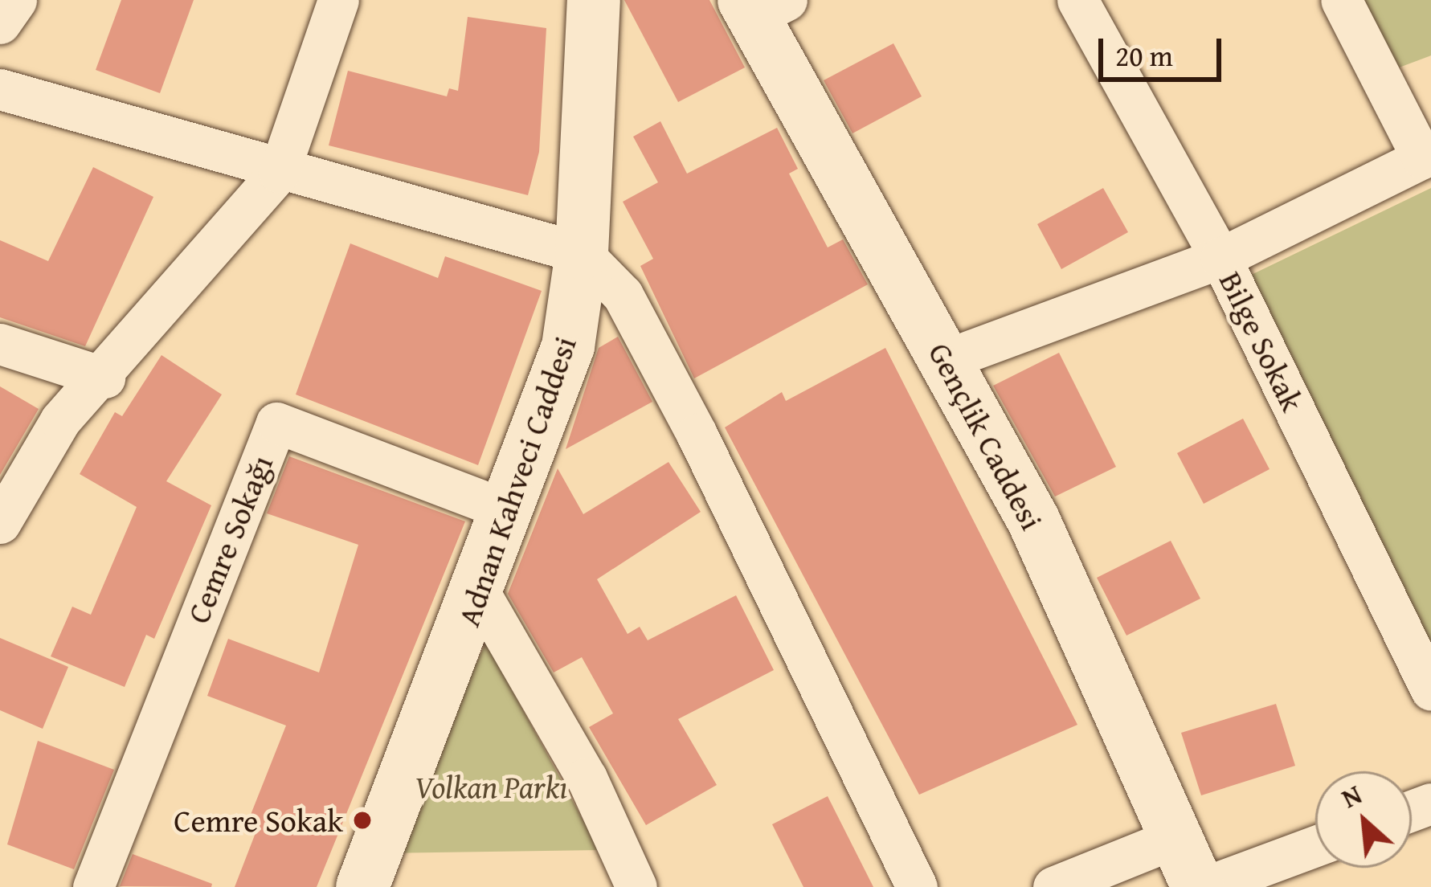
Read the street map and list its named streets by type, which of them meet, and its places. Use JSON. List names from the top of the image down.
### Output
{
  "streets": {
    "main road": ["Gençlik Caddesi", "Adnan Kahveci Caddesi"],
    "street": ["Bilge Sokak", "Cemre Sokağı"]
  },
  "crossings": [
    ["Adnan Kahveci Caddesi", "Cemre Sokağı"]
  ],
  "parks": ["Volkan Parkı"],
  "places": ["Cemre Sokak"],
  "scale_bar": "20 m",
  "north": "top left"
}
